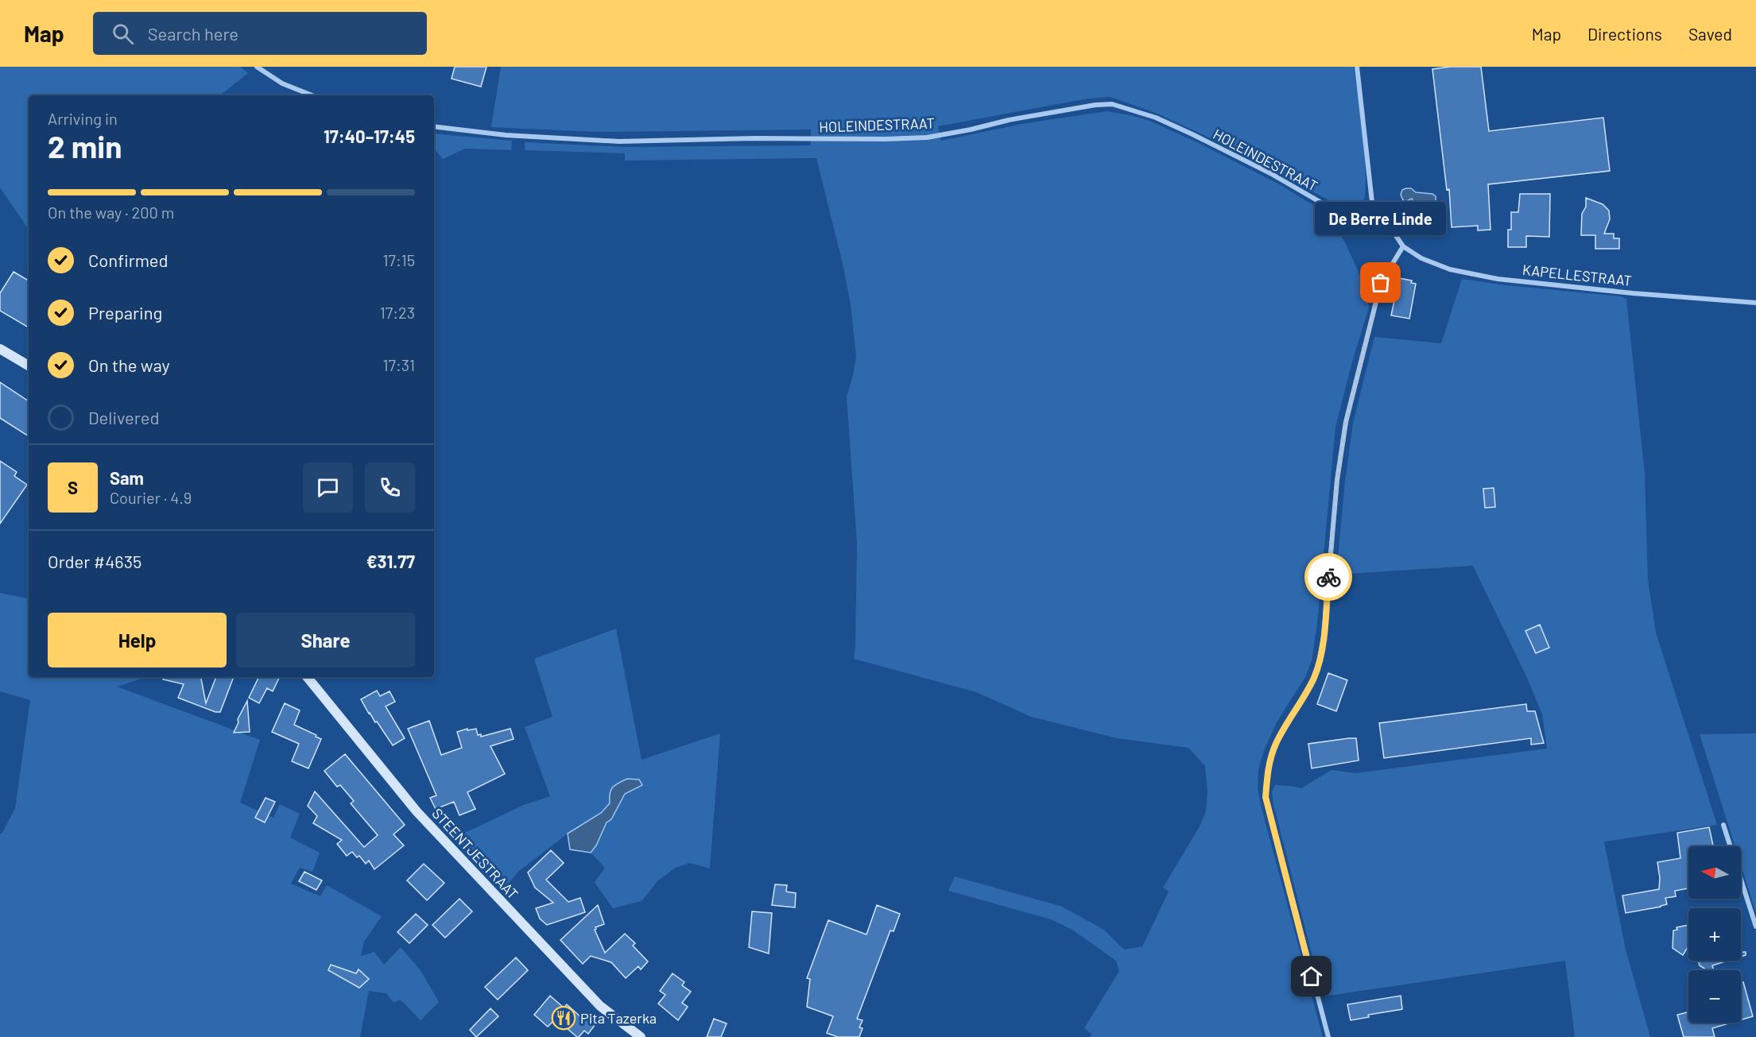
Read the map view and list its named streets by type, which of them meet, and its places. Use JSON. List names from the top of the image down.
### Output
{
  "streets": {
    "street": ["HOLEINDESTRAAT", "KAPELLESTRAAT", "STEENTJESTRAAT"]
  },
  "crossings": [
    ["HOLEINDESTRAAT", "KAPELLESTRAAT"]
  ],
  "places": {
    "other": ["De Berre Linde"],
    "restaurant": ["Pita Tazerka"]
  },
  "north": "left",
  "page": {
    "header": "Map",
    "search": "Search here",
    "nav": ["Map", "Directions", "Saved"],
    "heading": ["2 min", "Arriving in", "17:40–17:45"],
    "panel": [
      "Sam",
      "Courier · 4.9",
      "Order #4635",
      "€31.77"
    ],
    "bar": "On the way · 200 m",
    "bubble": "De Berre Linde",
    "list": [
      ["Confirmed", "17:15"],
      ["Preparing", "17:23"],
      ["On the way", "17:31"],
      "Delivered"
    ],
    "round": "S",
    "buttons": ["Help", "Share"],
    "map_buttons": ["+", "−"]
  }
}
